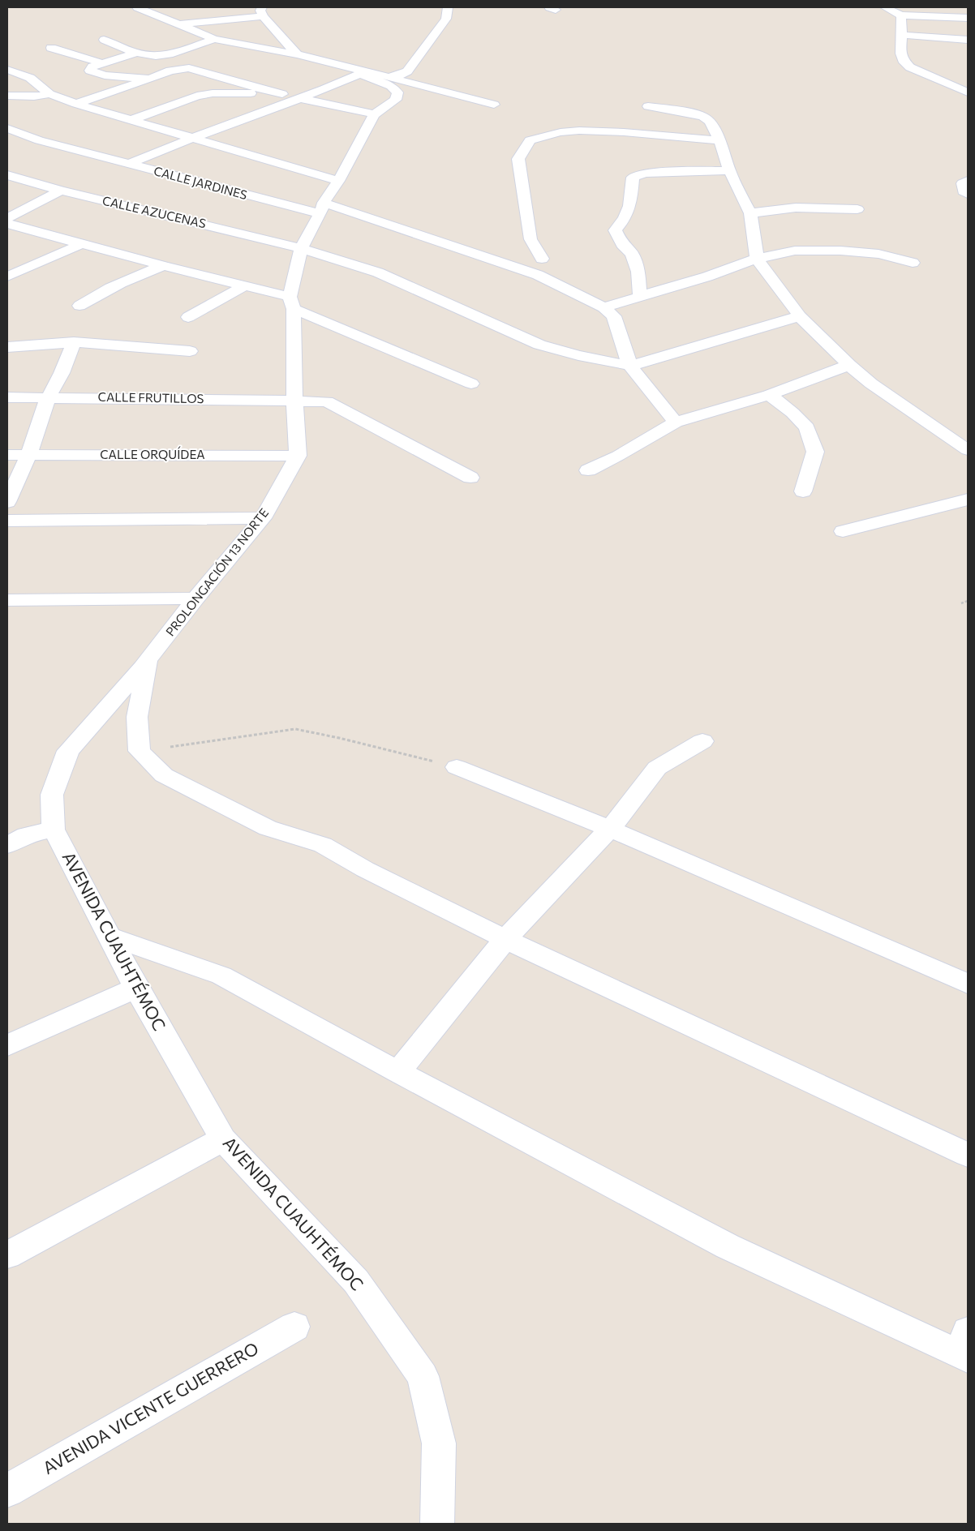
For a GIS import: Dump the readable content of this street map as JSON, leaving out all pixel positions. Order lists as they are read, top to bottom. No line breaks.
{"streets":{"street":["CALLE JARDINES","CALLE AZUCENAS","CALLE FRUTILLOS","CALLE ORQUÍDEA","PROLONGACIÓN 13 NORTE","AVENIDA CUAUHTÉMOC","AVENIDA VICENTE GUERRERO"]},"crossings":[["CALLE ORQUÍDEA","PROLONGACIÓN 13 NORTE"],["PROLONGACIÓN 13 NORTE","AVENIDA CUAUHTÉMOC"]]}
